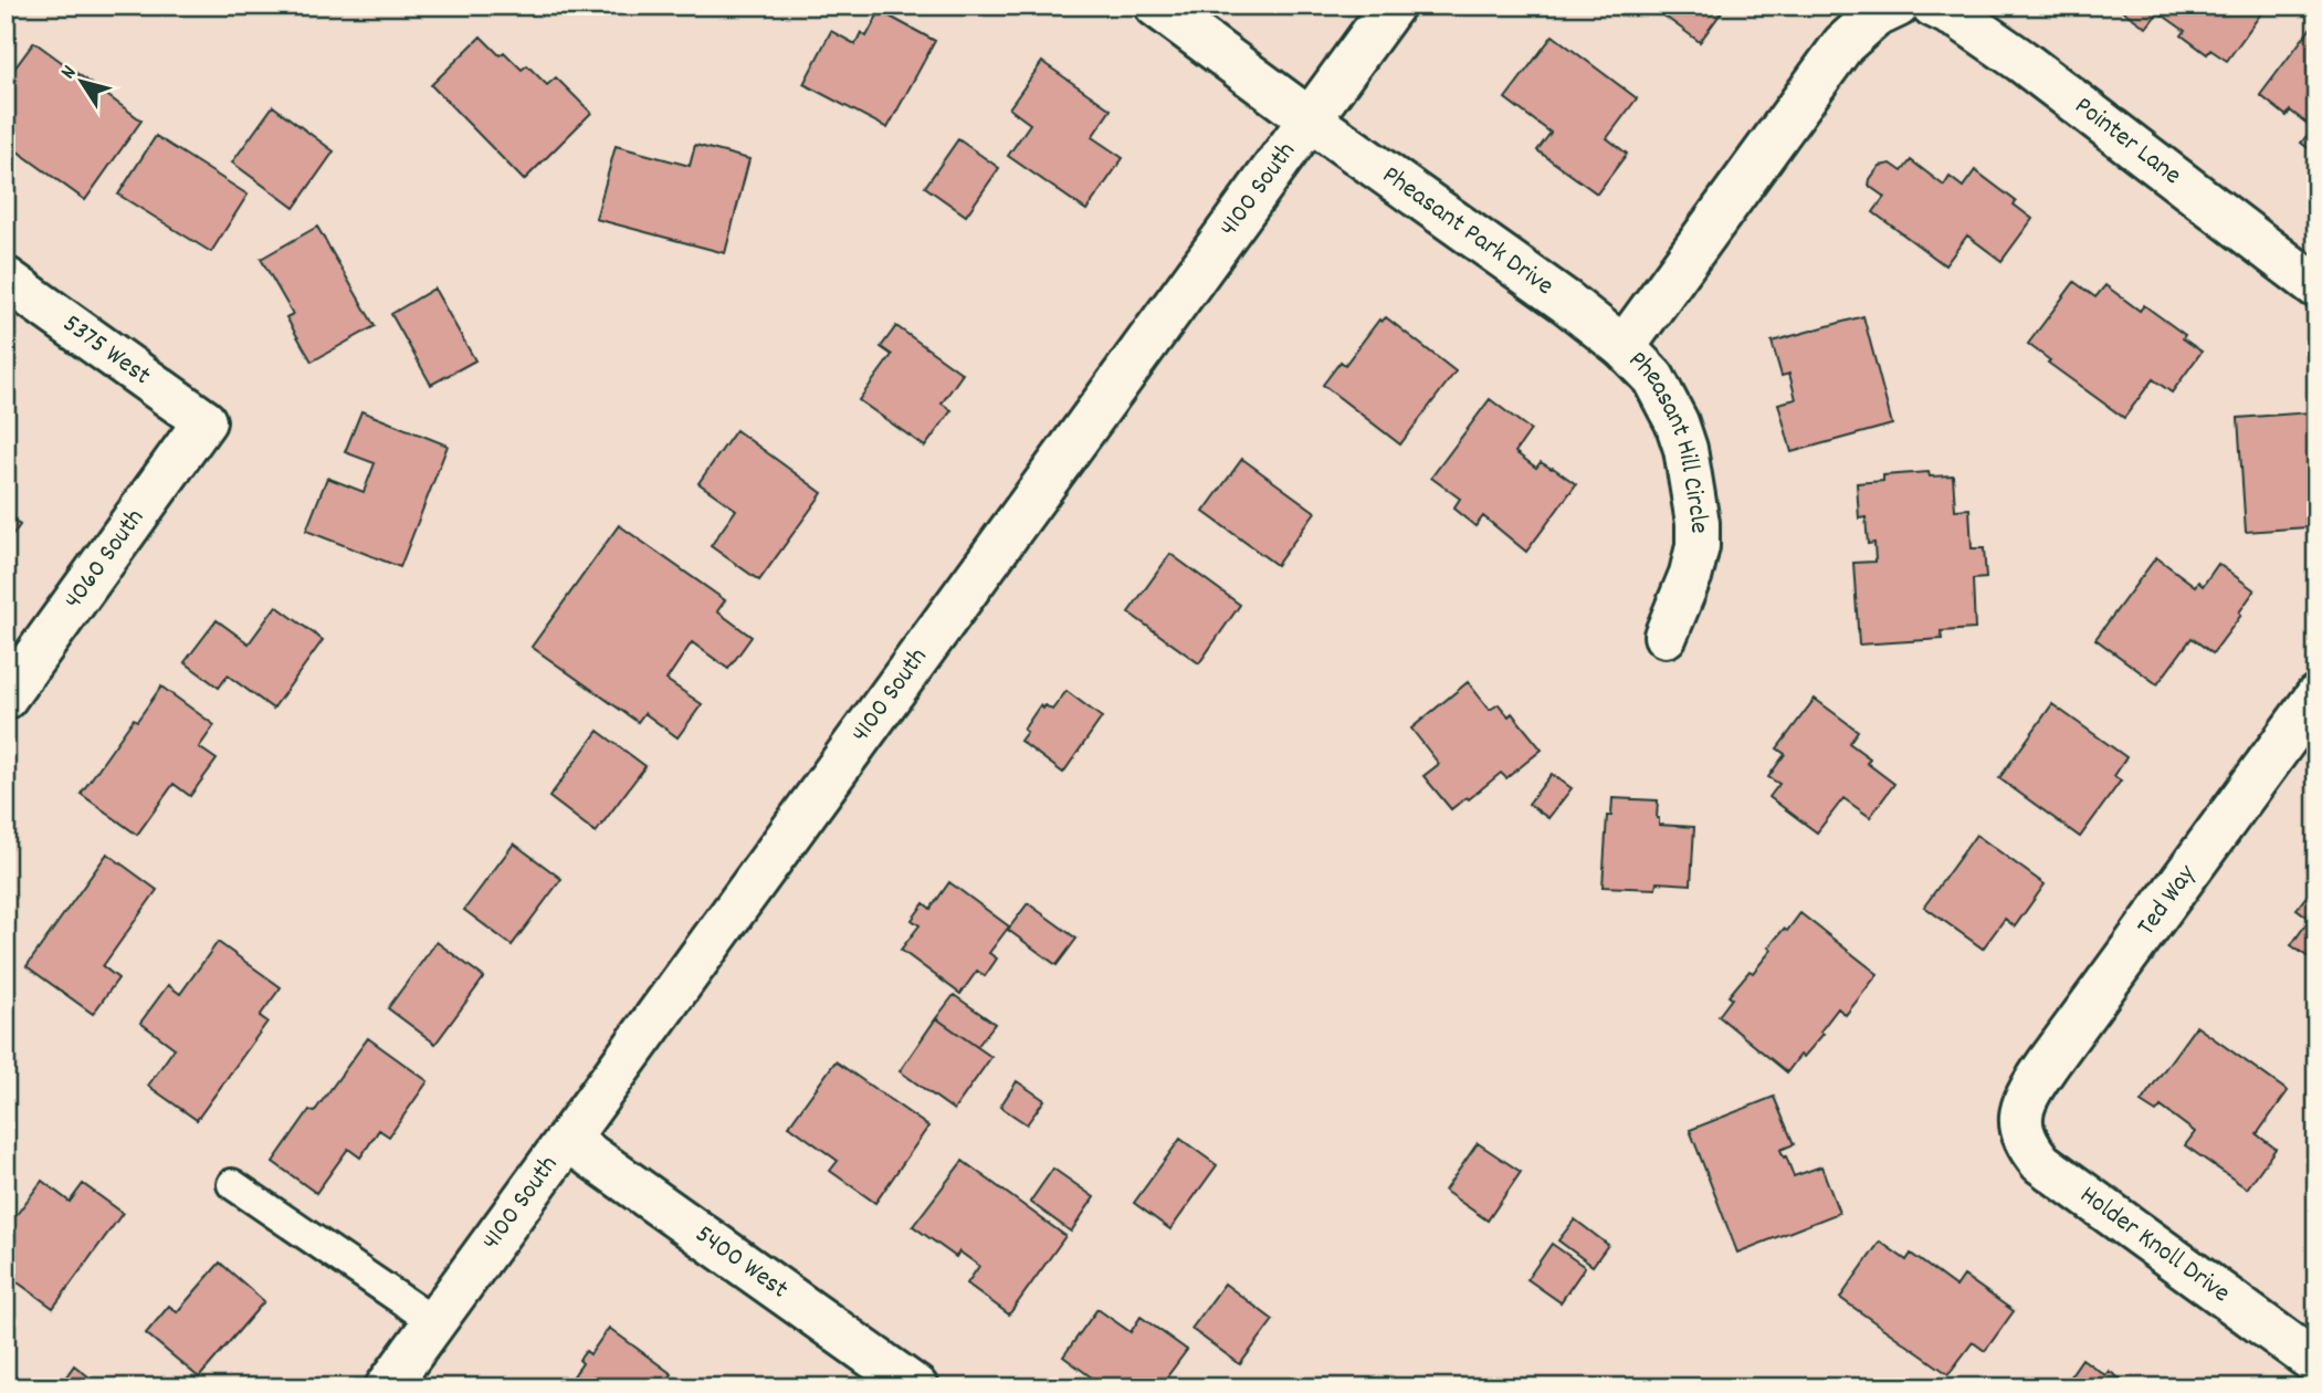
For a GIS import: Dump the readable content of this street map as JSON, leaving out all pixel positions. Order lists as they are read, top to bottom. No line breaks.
{"streets":{"street":["Pointer Lane","4100 South","Pheasant Park Drive","5375 West","Pheasant Hill Circle","4060 South","Ted Way","Holder Knoll Drive","5400 West"]},"crossings":[["4100 South","Pheasant Park Drive"],["4100 South","5400 West"],["Pheasant Park Drive","Pheasant Hill Circle"],["5375 West","4060 South"],["Ted Way","Holder Knoll Drive"]],"north":"top left"}
